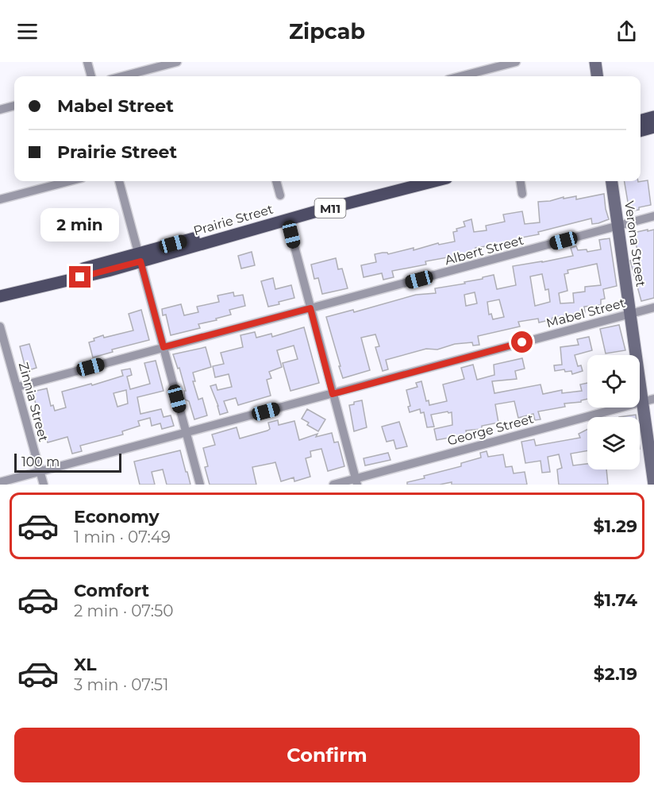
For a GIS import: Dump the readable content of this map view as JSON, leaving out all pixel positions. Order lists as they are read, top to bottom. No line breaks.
{"streets":{"main road":["M11","Prairie Street","Verona Street"],"street":["Albert Street","Mabel Street","Zinnia Street","George Street"]},"crossings":[["Verona Street","Albert Street"],["Verona Street","Mabel Street"],["Verona Street","George Street"],["Albert Street","Zinnia Street"],["Mabel Street","Zinnia Street"]],"scale_bar":"100 m","page":{"header":"Zipcab","banner":["Mabel Street","Prairie Street"],"bubble":"2 min","scale":"100 m","list":[{"name":"Economy","note":"1 min · 07:49","value":"$1.29"},{"name":"Comfort","note":"2 min · 07:50","value":"$1.74"},{"name":"XL","note":"3 min · 07:51","value":"$2.19"}],"buttons":"Confirm"}}
